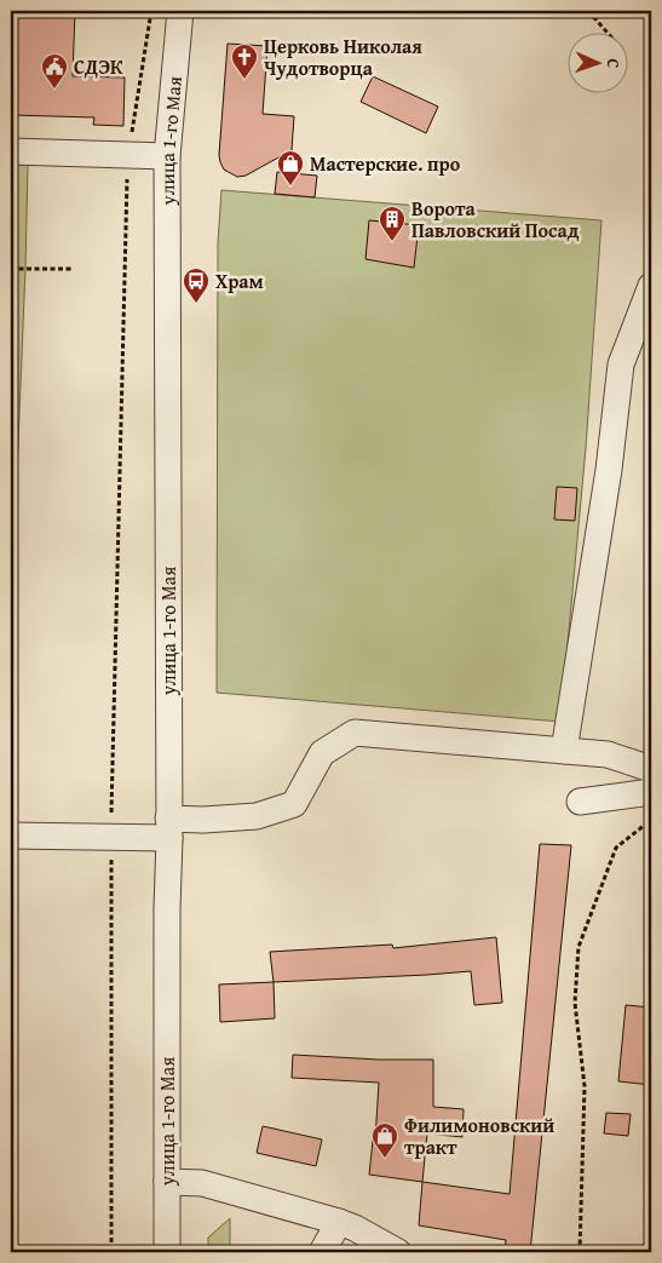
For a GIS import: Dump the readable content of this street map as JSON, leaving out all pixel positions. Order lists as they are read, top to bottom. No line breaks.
{"streets":{"street":["улица 1-го Мая"]},"places":{"church":["Церковь Николая Чудотворца"],"public building":["СДЭК"],"shop":["Мастерские. про","Филимоновский тракт"],"building":["Ворота Павловский Посад"],"bus stop":["Храм"]},"north":"right"}
